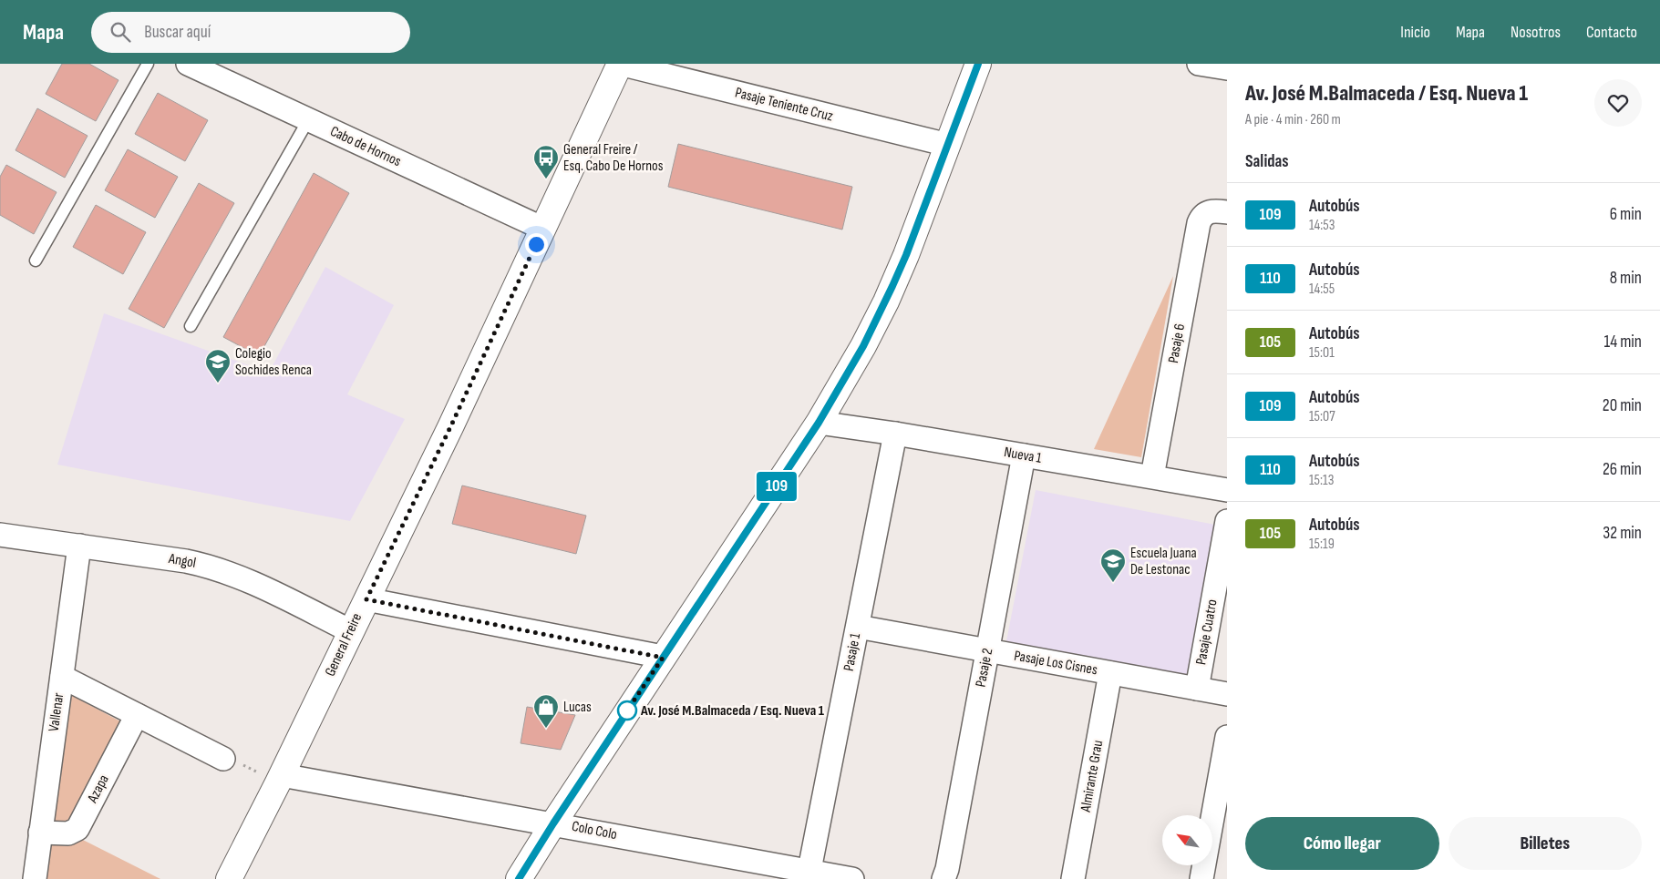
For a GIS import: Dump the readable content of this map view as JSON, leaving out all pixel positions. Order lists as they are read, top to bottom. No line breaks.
{"streets":{"main road":["General Freire"],"street":["Pasaje Teniente Cruz","Cabo de Hornos","Pasaje 6","Nueva 1","Angol","Pasaje Cuatro","Pasaje 1","Pasaje Los Cisnes","Pasaje 2","Vallenar","Almirante Grau","Azapa","Colo Colo"]},"crossings":[["Pasaje Teniente Cruz","General Freire"],["Cabo de Hornos","General Freire"],["Pasaje 6","Nueva 1"],["Nueva 1","Pasaje 1"],["Nueva 1","Pasaje 2"],["Angol","General Freire"],["Angol","Vallenar"],["Pasaje Cuatro","Pasaje Los Cisnes"],["General Freire","Colo Colo"],["Pasaje 1","Pasaje Los Cisnes"],["Pasaje 1","Colo Colo"],["Pasaje Los Cisnes","Pasaje 2"],["Pasaje Los Cisnes","Almirante Grau"],["Vallenar","Azapa"]],"places":{"bus stop":["General Freire / Esq. Cabo De Hornos"],"school or university":["Colegio Sochides Renca","Escuela Juana De Lestonac"],"other":["Av. José M.Balmaceda / Esq. Nueva 1"],"shop":["Lucas"]},"lines":["bus line 109"],"north":"top left","page":{"header":"Mapa","search":"Buscar aquí","nav":["Inicio","Mapa","Nosotros","Contacto"],"on_map":"109","heading":[["Av. José M.Balmaceda / Esq. Nueva 1","A pie · 4 min · 260 m"],"Salidas"],"list":[{"mark":"109","name":"Autobús","note":"14:53","value":"6 min"},{"mark":"110","name":"Autobús","note":"14:55","value":"8 min"},{"mark":"105","name":"Autobús","note":"15:01","value":"14 min"},{"mark":"109","name":"Autobús","note":"15:07","value":"20 min"},{"mark":"110","name":"Autobús","note":"15:13","value":"26 min"},{"mark":"105","name":"Autobús","note":"15:19","value":"32 min"}],"buttons":["Cómo llegar","Billetes"]}}
